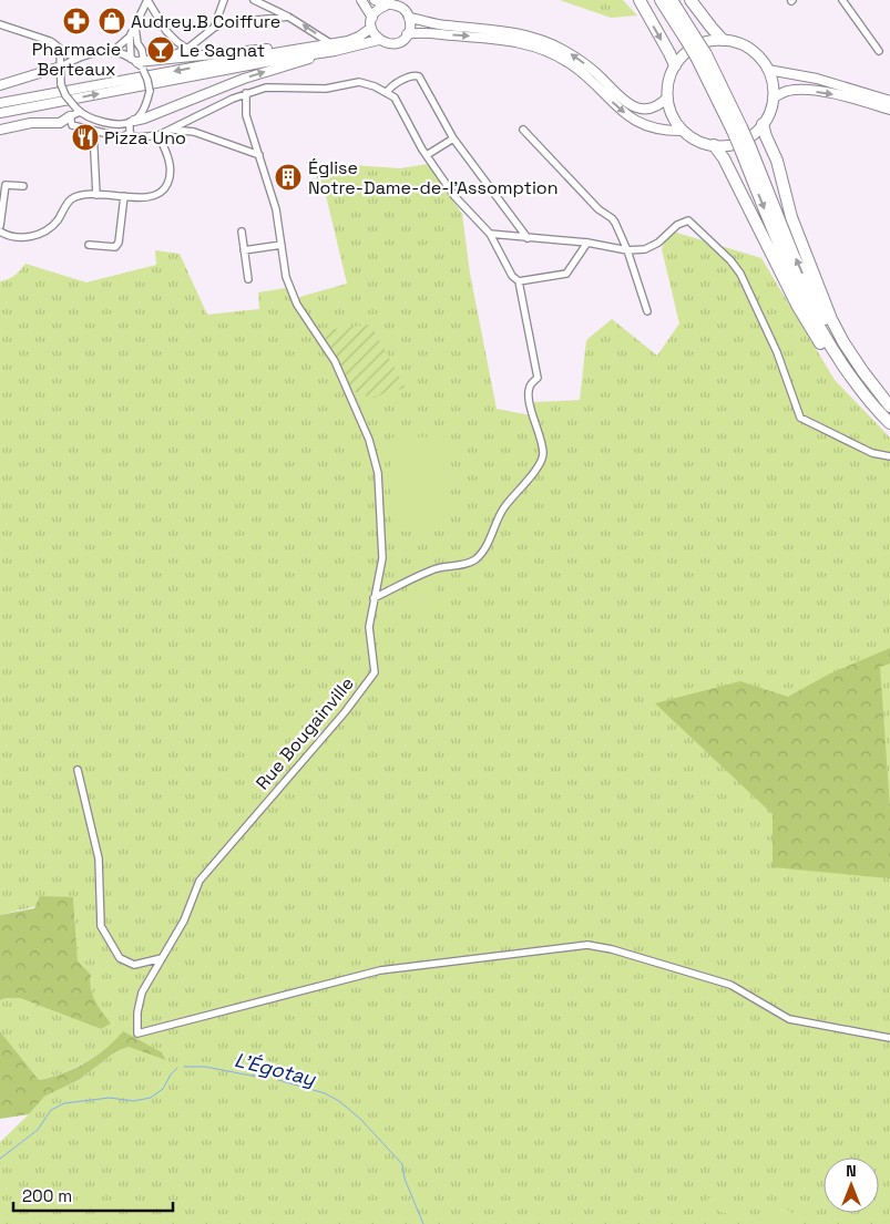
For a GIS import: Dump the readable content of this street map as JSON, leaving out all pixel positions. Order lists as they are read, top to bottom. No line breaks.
{"streets":{"street":["Rue Bougainville"]},"water":["L'Égotay"],"places":{"pharmacy":["Pharmacie Berteaux"],"shop":["Audrey.B Coiffure"],"bar":["Le Sagnat"],"restaurant":["Pizza Uno"],"building":["Église Notre-Dame-de-l'Assomption"]},"scale_bar":"200 m","north":"top"}
